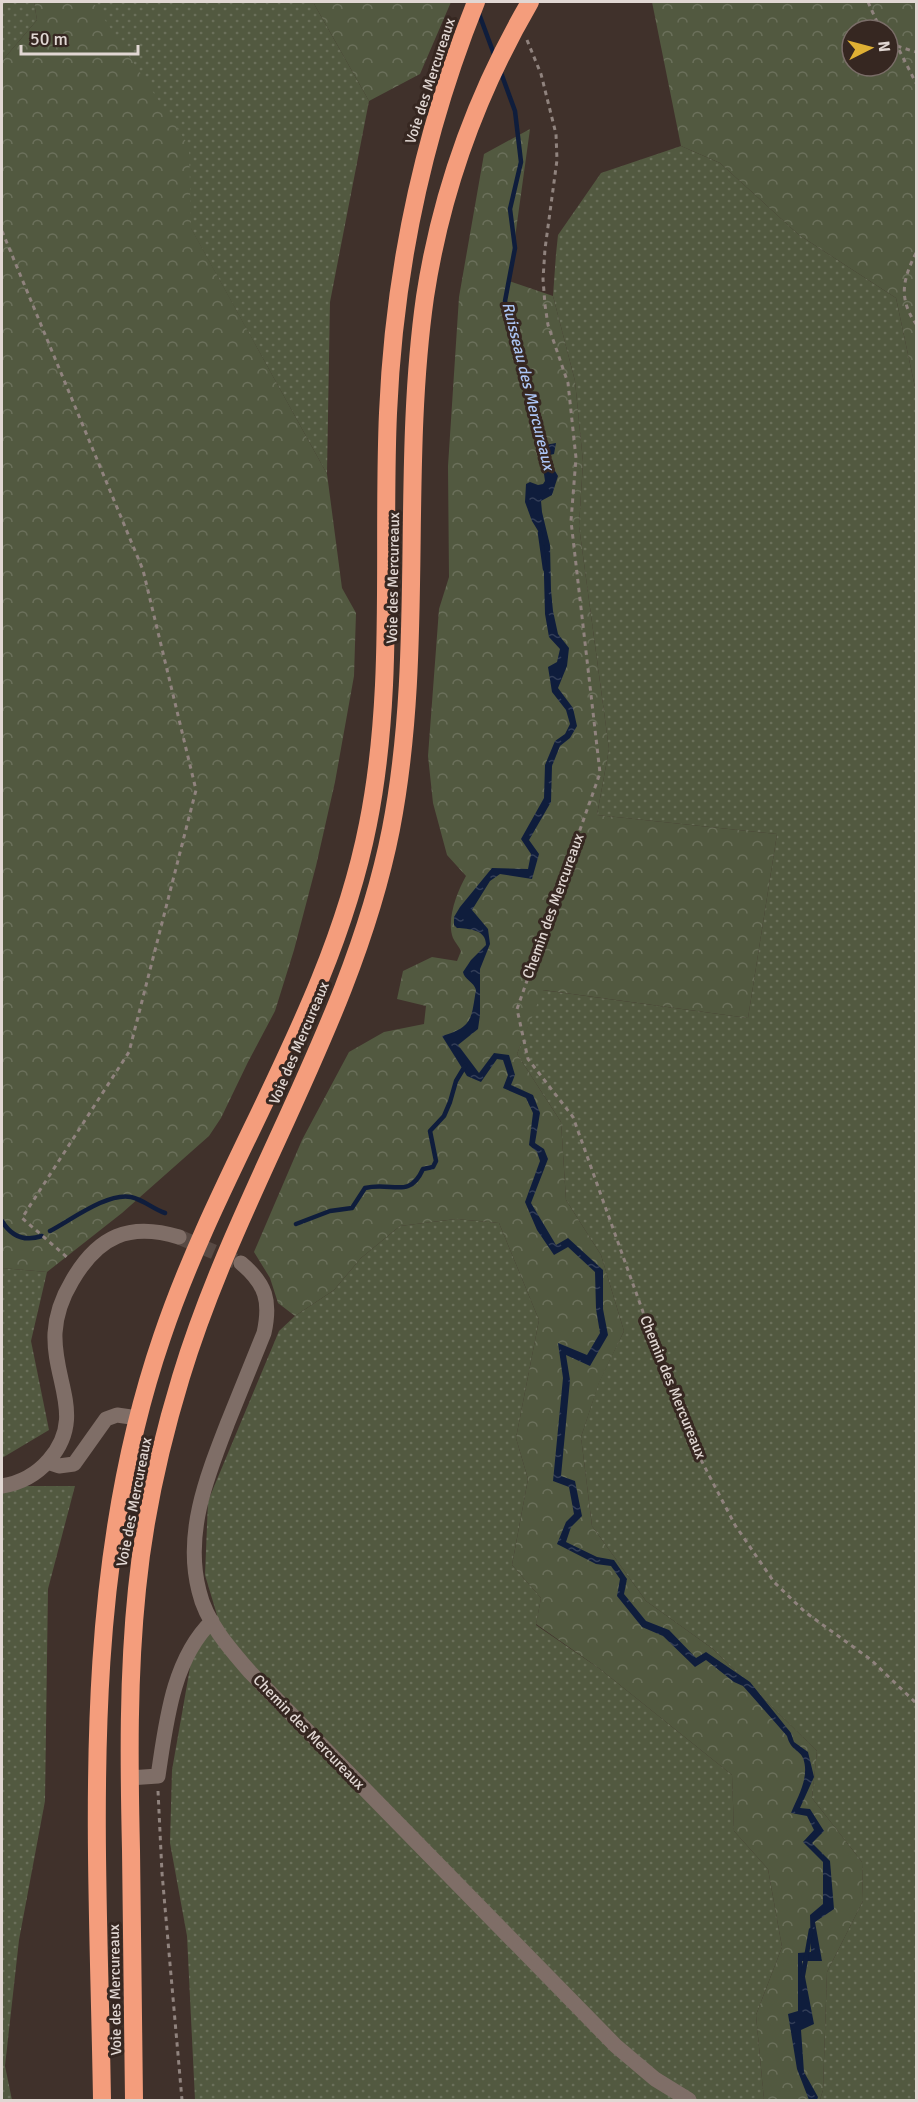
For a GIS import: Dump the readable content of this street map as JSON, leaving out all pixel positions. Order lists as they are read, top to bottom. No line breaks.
{"streets":{"highway":["Voie des Mercureaux"],"street":["Chemin des Mercureaux"]},"water":["Ruisseau des Mercureaux"],"scale_bar":"50 m","north":"right"}
